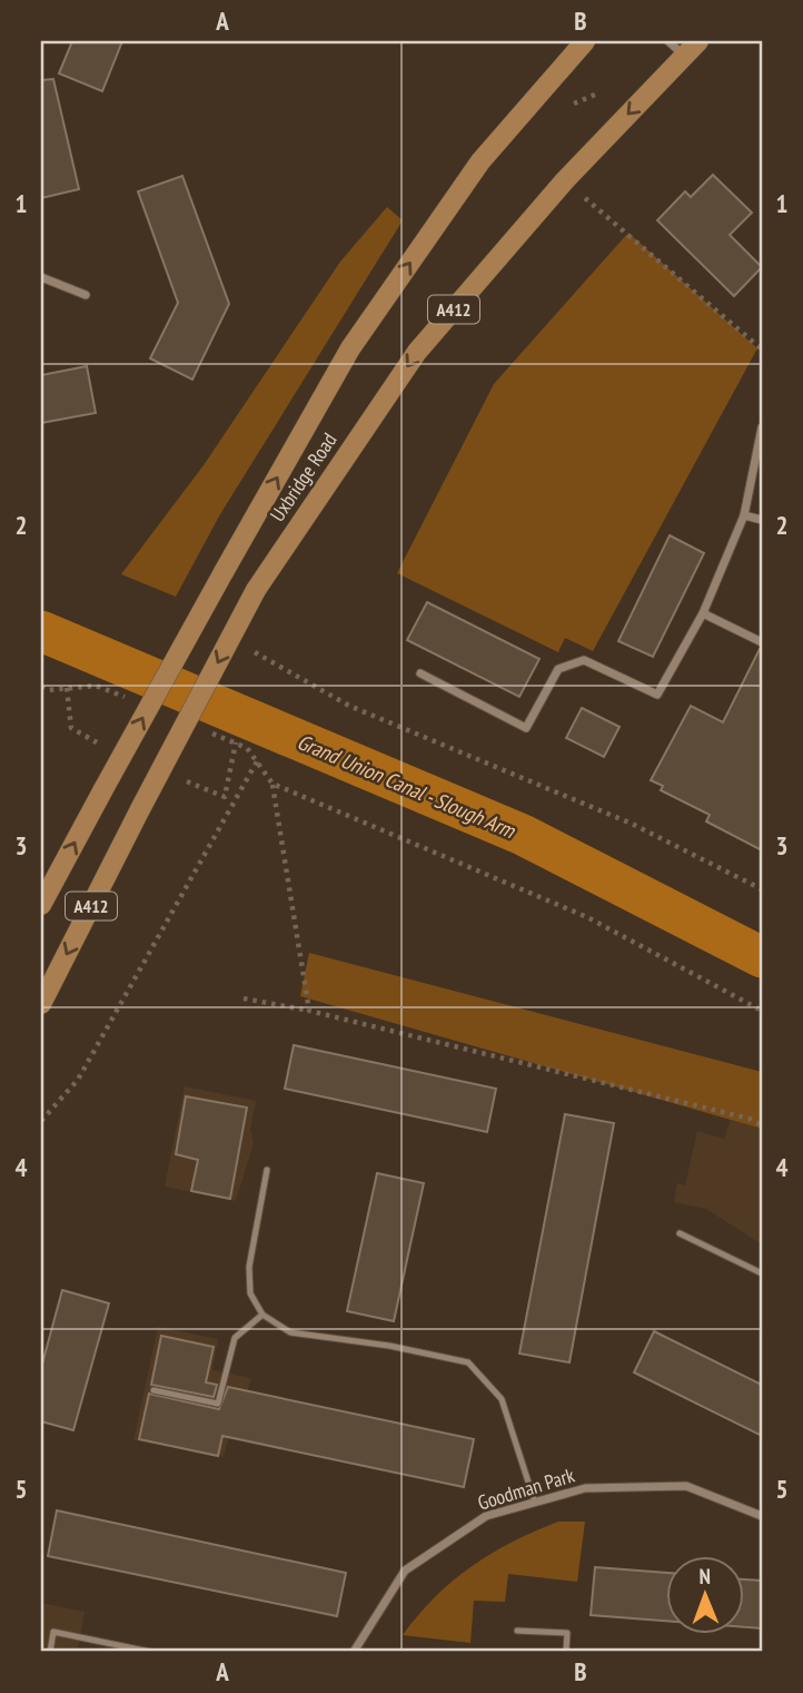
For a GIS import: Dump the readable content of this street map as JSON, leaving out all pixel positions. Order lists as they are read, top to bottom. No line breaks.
{"streets":{"main road":["A412","Uxbridge Road"],"street":["Goodman Park"]},"water":["Grand Union Canal - Slough Arm"],"north":"top","grid":{"columns":["A","B"],"rows":["1","2","3","4","5"]}}
